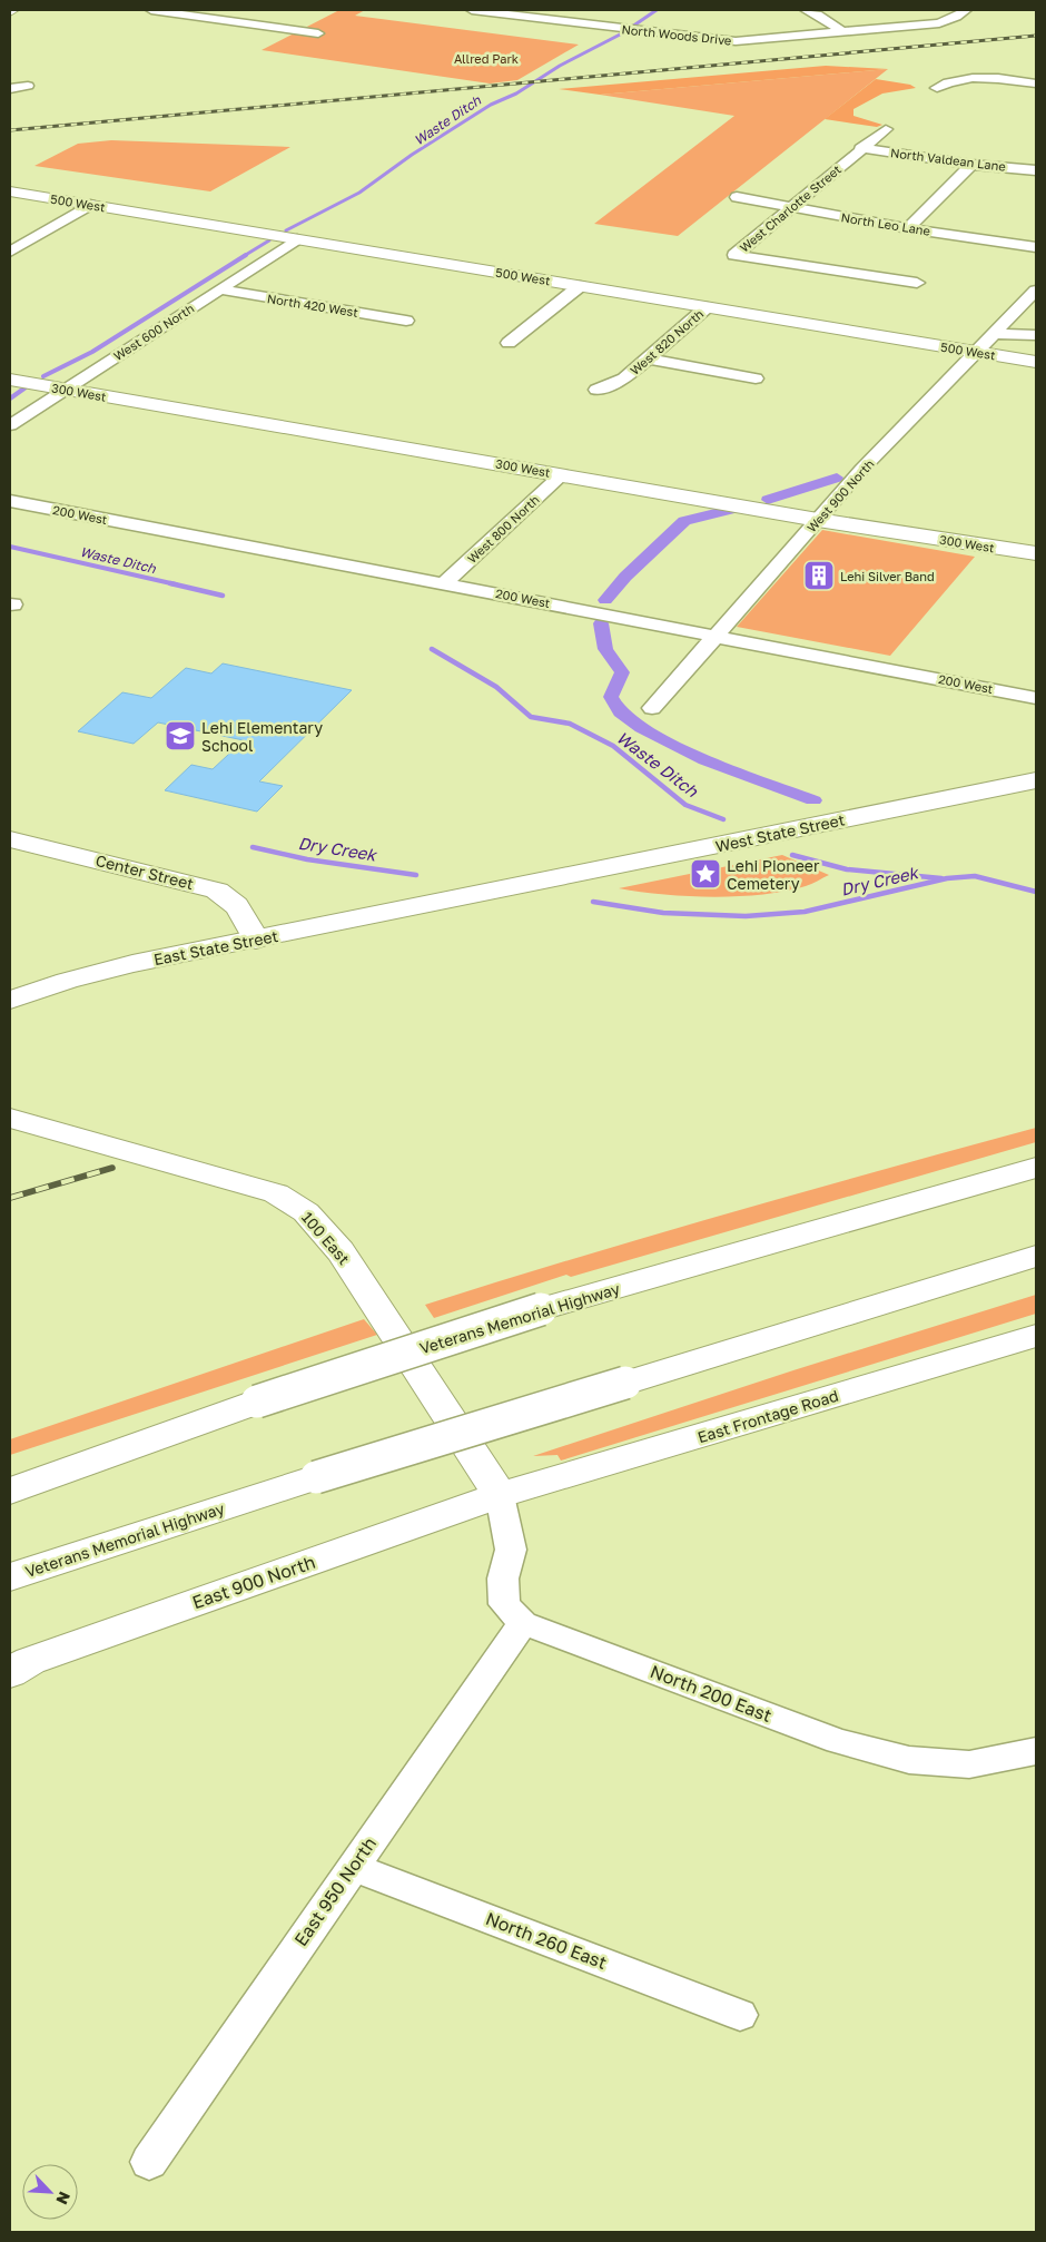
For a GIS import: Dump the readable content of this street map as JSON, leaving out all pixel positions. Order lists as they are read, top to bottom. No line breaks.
{"streets":{"main road":["500 West","300 West","West State Street","Center Street","East State Street","100 East","Veterans Memorial Highway","East Frontage Road","East 900 North"],"street":["North Woods Drive","North Valdean Lane","West Charlotte Street","North Leo Lane","North 420 West","West 600 North","West 820 North","West 900 North","200 West","West 800 North","North 200 East","East 950 North","North 260 East"]},"crossings":[["North Valdean Lane","West Charlotte Street"],["500 West","West 600 North"],["500 West","West 820 North"],["500 West","West 900 North"],["West Charlotte Street","North Leo Lane"],["North 420 West","West 600 North"],["West 600 North","300 West"],["300 West","West 900 North"],["300 West","West 800 North"],["West 900 North","200 West"],["200 West","West 800 North"],["West State Street","East State Street"],["Center Street","East State Street"],["100 East","East Frontage Road"],["100 East","East 900 North"],["100 East","North 200 East"],["East Frontage Road","East 900 North"],["East Frontage Road","North 200 East"],["East 900 North","North 200 East"],["North 200 East","East 950 North"],["East 950 North","North 260 East"]],"water":["Waste Ditch","Dry Creek"],"parks":["Allred Park"],"places":{"building":["Lehi Silver Band"],"school or university":["Lehi Elementary School"],"place":["Lehi Pioneer Cemetery"]},"north":"bottom right"}
